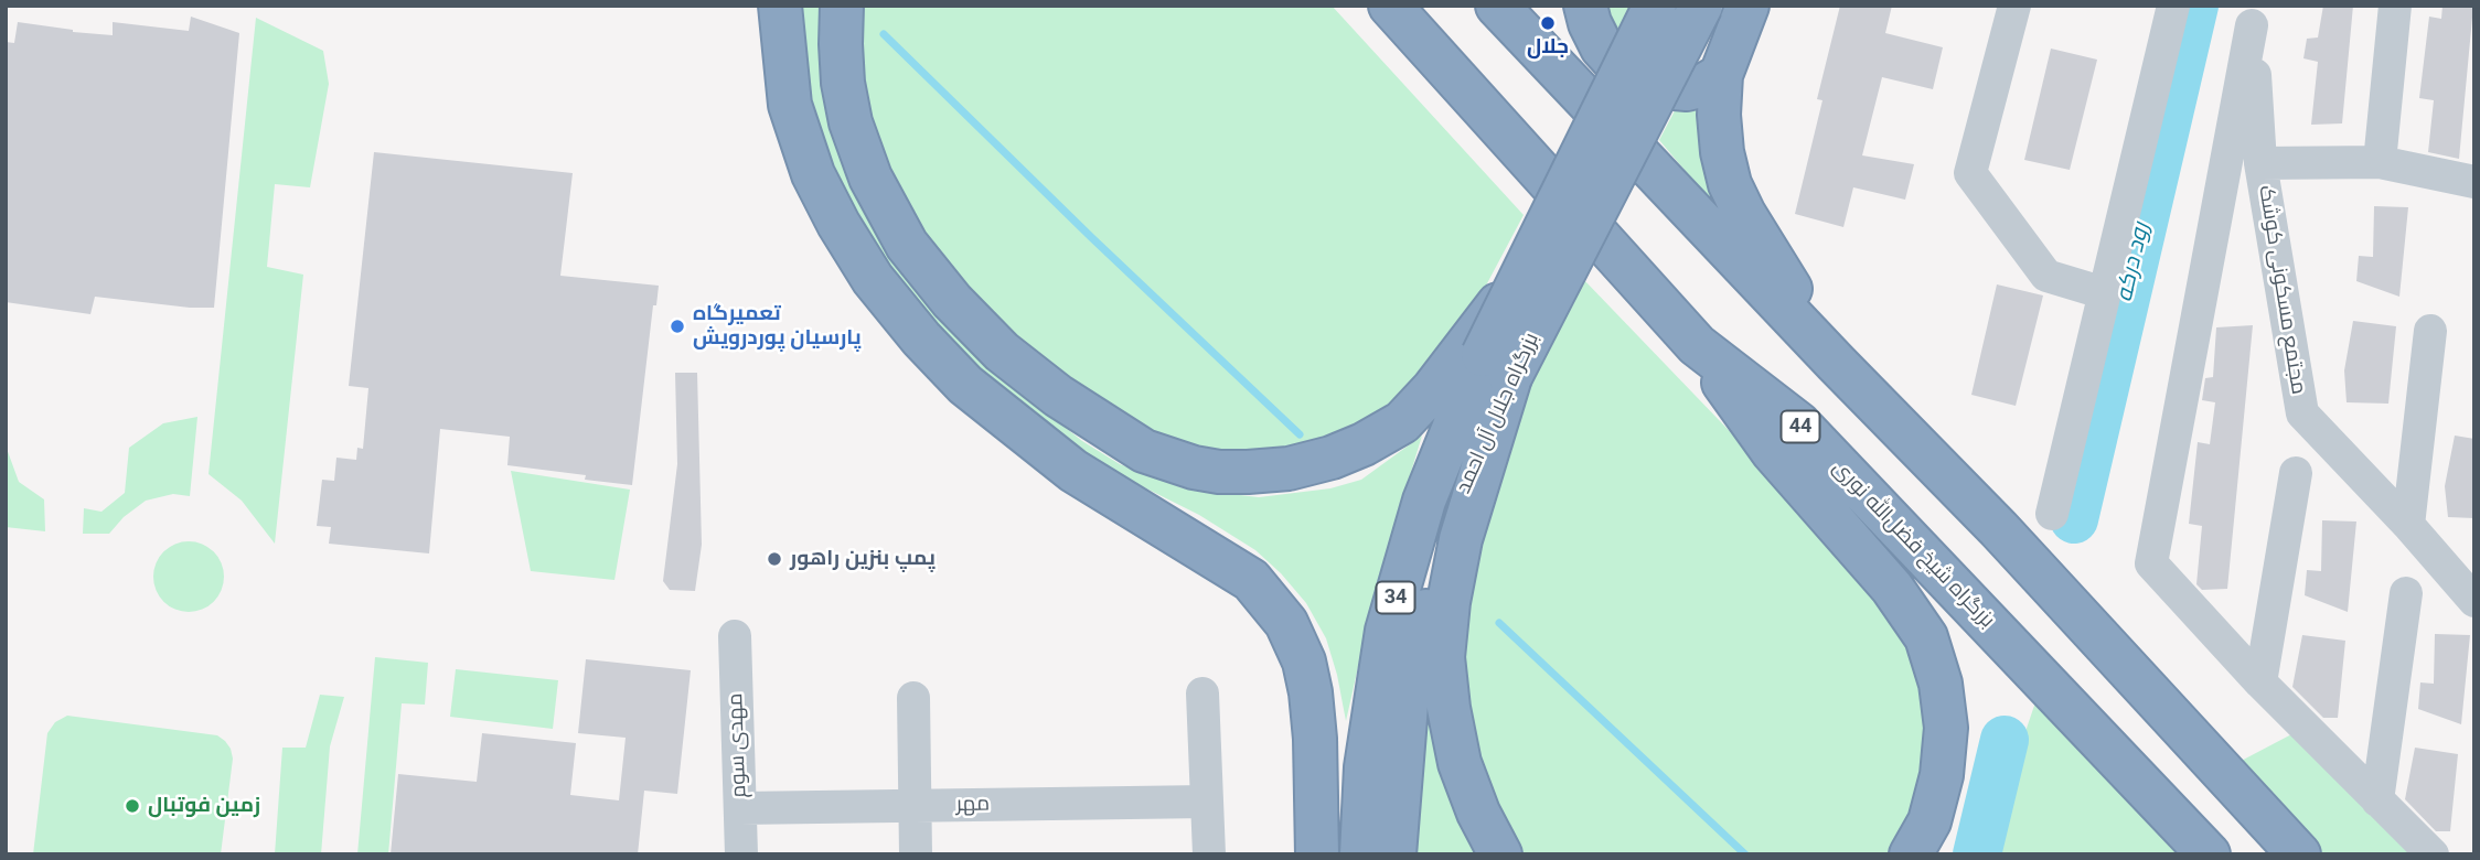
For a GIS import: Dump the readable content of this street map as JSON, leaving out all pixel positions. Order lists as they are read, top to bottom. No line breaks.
{"streets":{"highway":["بزرگراه جلال آل احمد","44","بزرگراه شیخ فضل‌الله نوری","34"],"street":["مجتمع مسکونی کوشک","مهدی سوم","مهر"]},"crossings":[["مهدی سوم","مهر"]],"water":["رود درکه"],"places":["جلال","تعمیرگاه پارسیان پوردرویش","پمپ بنزین راهور","زمین فوتبال"]}
